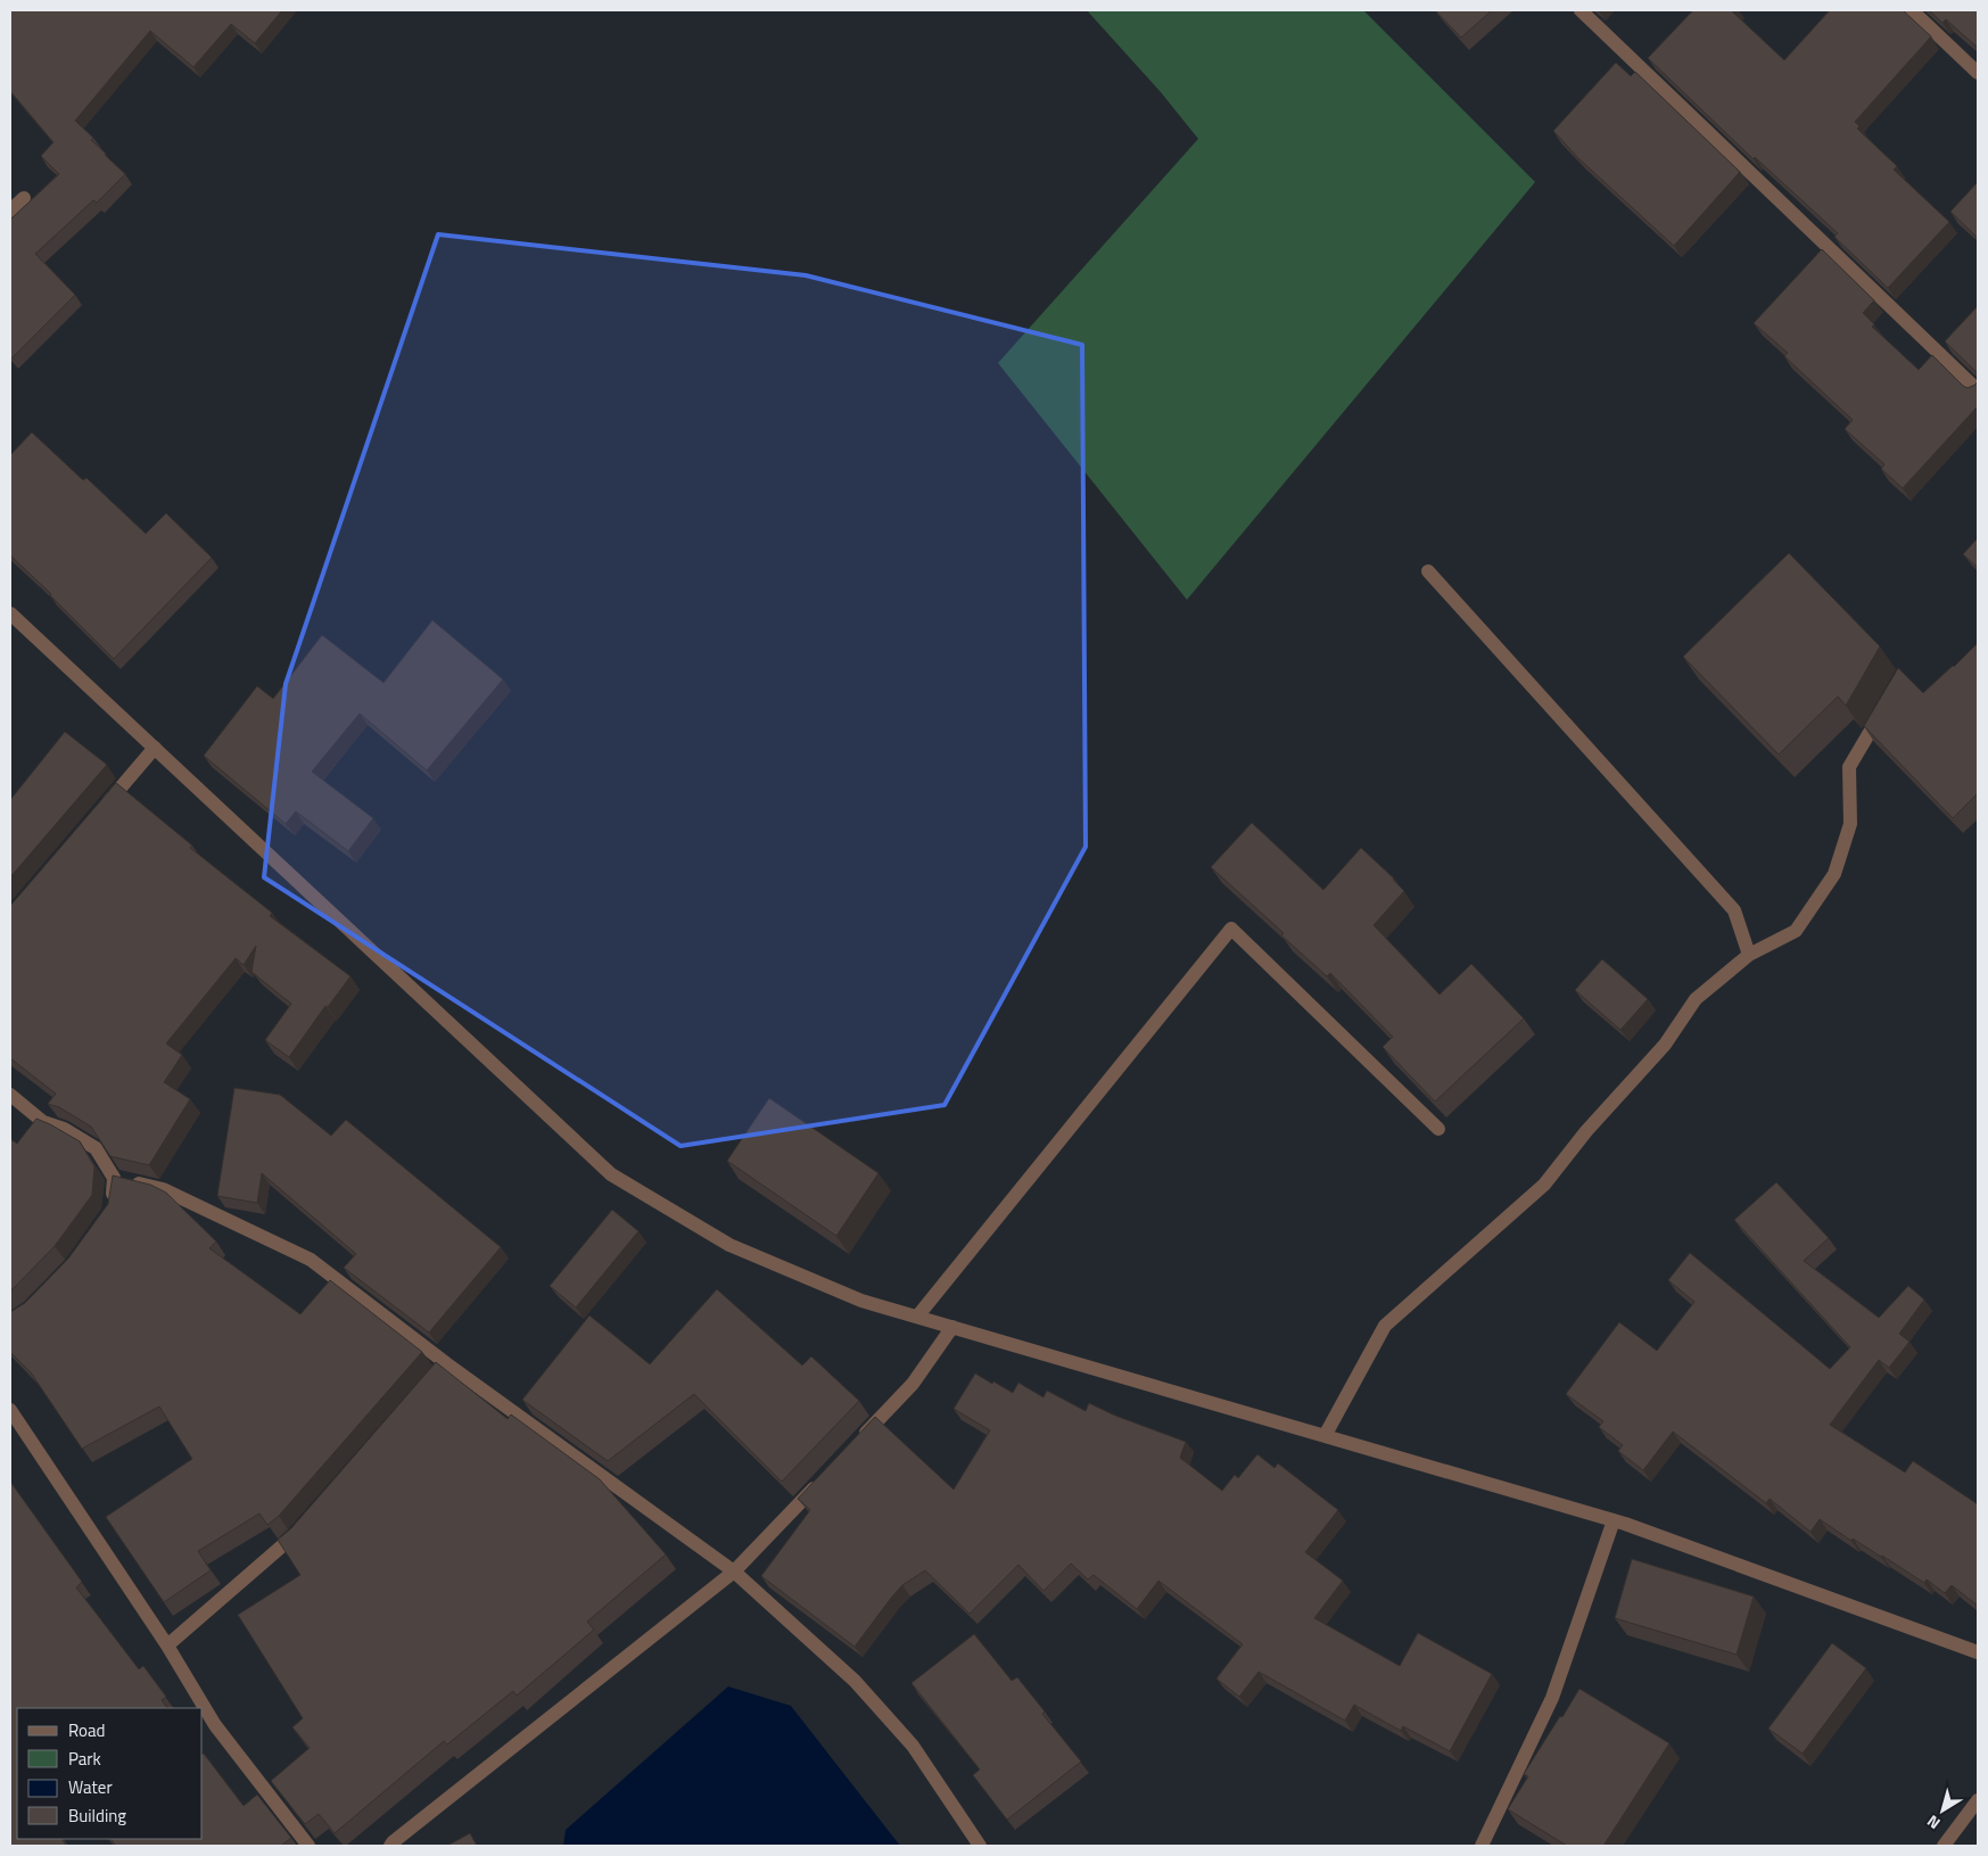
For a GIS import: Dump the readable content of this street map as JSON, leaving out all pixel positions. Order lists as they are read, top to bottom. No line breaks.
{"legend":["Road","Park","Water","Building"],"north":"bottom left"}
